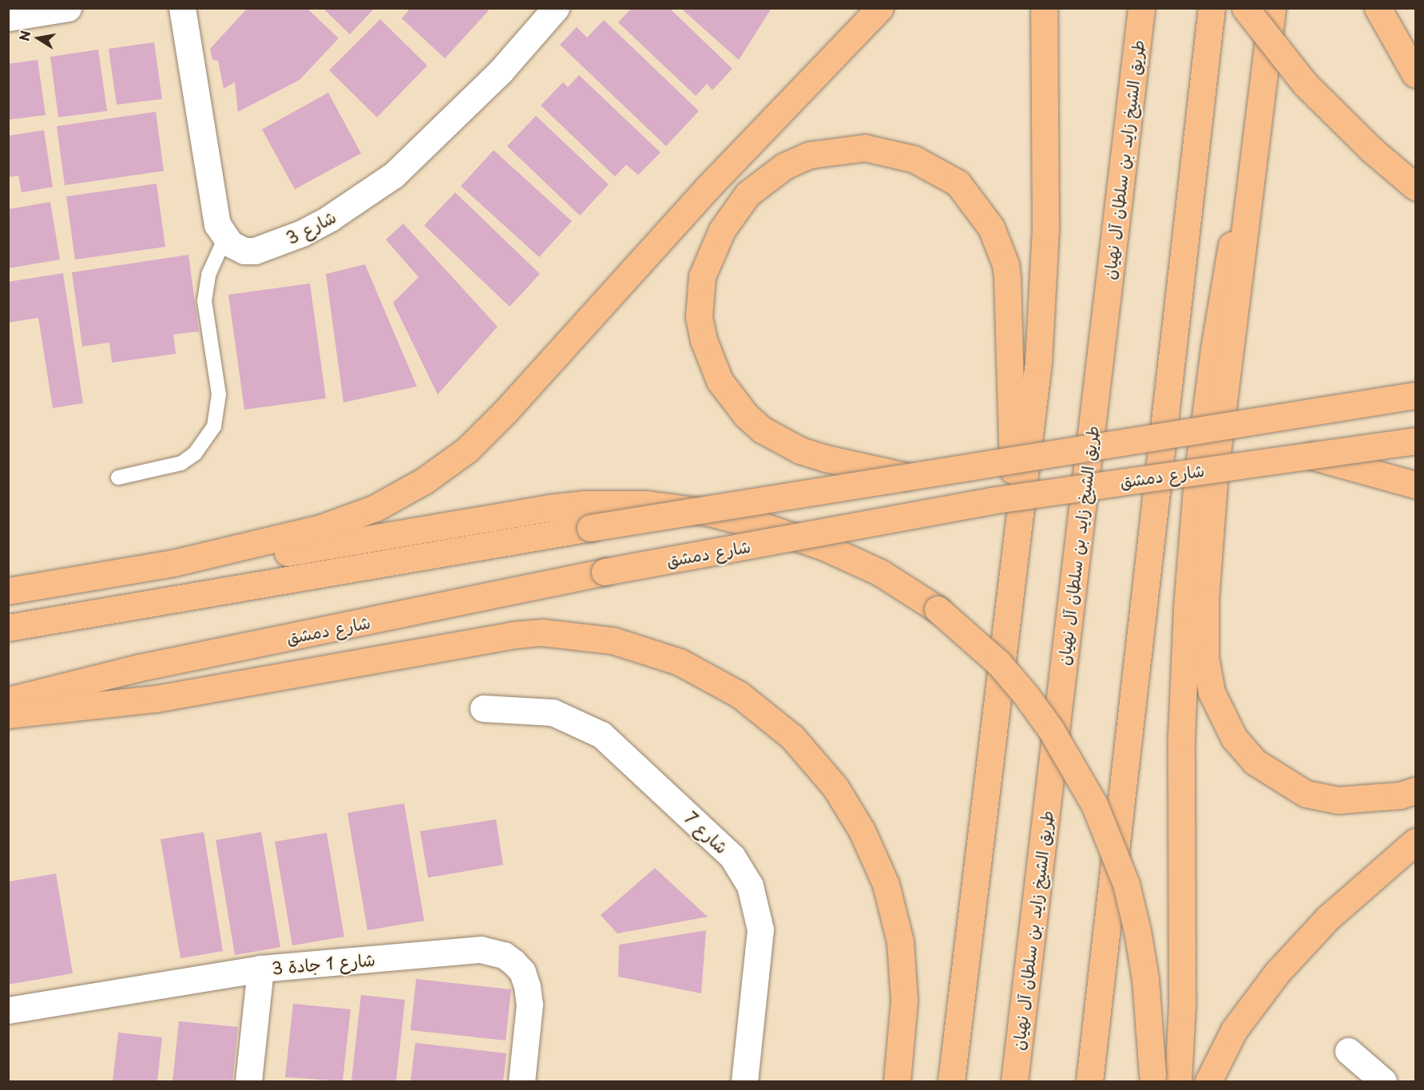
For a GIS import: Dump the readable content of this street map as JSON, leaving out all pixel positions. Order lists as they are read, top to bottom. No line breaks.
{"streets":{"main road":["طريق الشيخ زايد بن سلطان آل نهيان","شارع دمشق"],"street":["شارع 3","شارع 7","شارع 1 جادة 3"]},"north":"left"}
